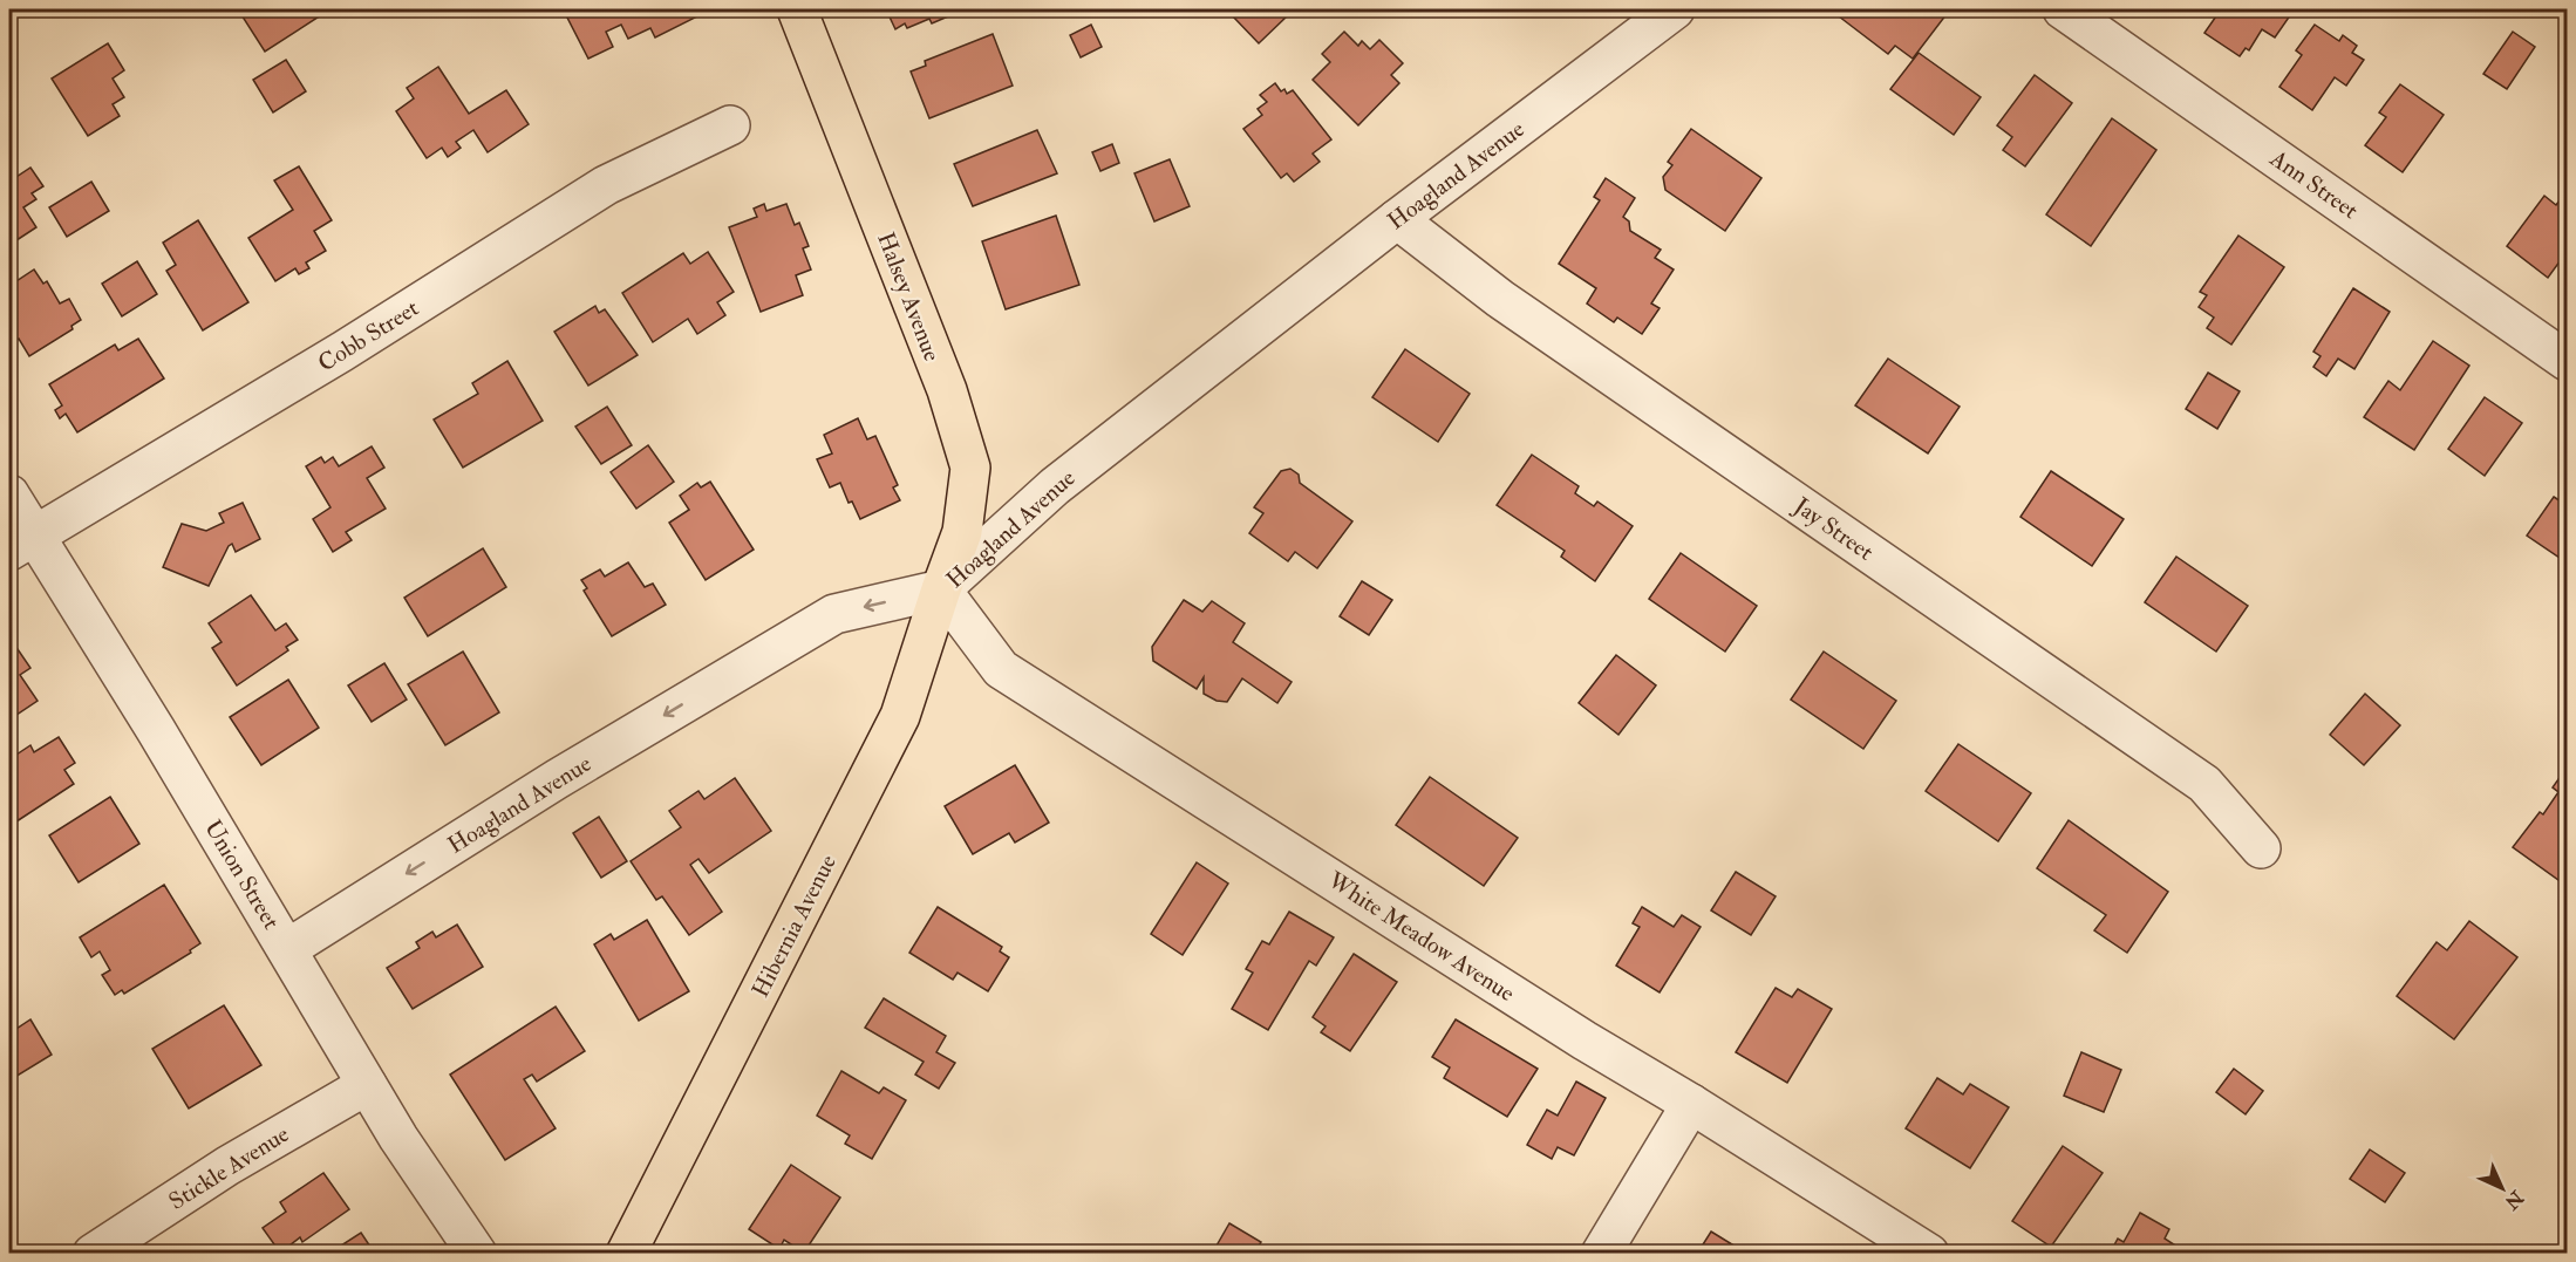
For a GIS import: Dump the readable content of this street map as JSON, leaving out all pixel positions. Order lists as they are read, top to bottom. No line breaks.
{"streets":{"main road":["Halsey Avenue","Hibernia Avenue"],"street":["Hoagland Avenue","Ann Street","Cobb Street","Jay Street","Union Street","White Meadow Avenue","Stickle Avenue"]},"crossings":[["Hoagland Avenue","Halsey Avenue"],["Hoagland Avenue","Jay Street"],["Hoagland Avenue","Union Street"],["Hoagland Avenue","Hibernia Avenue"],["Hoagland Avenue","White Meadow Avenue"],["Halsey Avenue","Hibernia Avenue"],["Halsey Avenue","White Meadow Avenue"],["Cobb Street","Union Street"],["Union Street","Stickle Avenue"],["Hibernia Avenue","White Meadow Avenue"]],"one_way":["Hoagland Avenue"],"north":"bottom right"}
